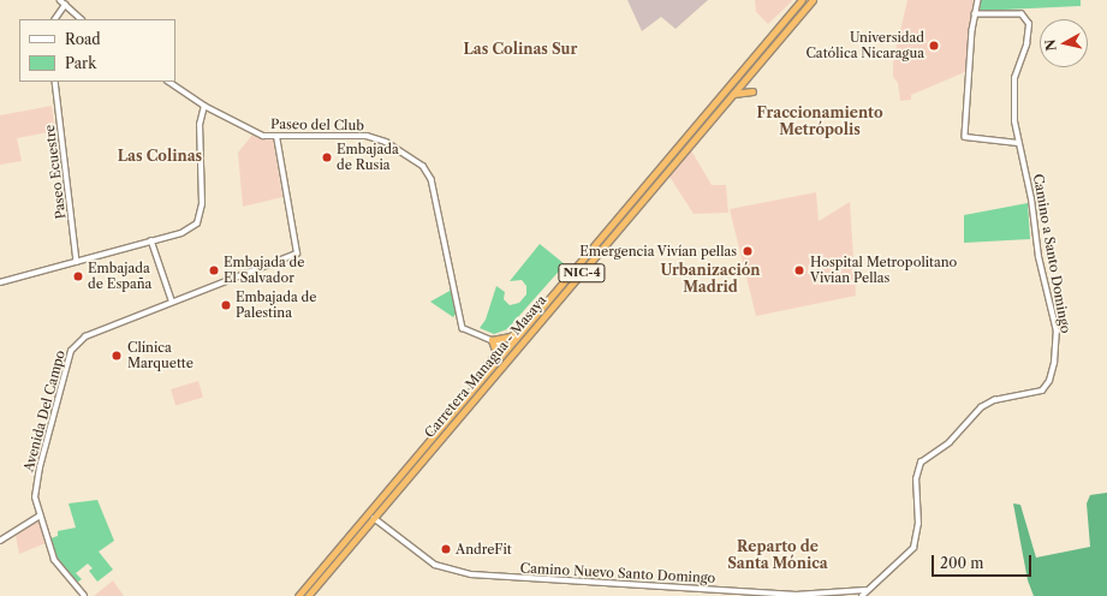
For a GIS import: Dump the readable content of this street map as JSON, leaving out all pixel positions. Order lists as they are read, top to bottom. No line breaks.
{"streets":{"highway":["NIC-4","Carretera Managua - Masaya"],"street":["Paseo del Club","Paseo Ecuestre","Camino a Santo Domingo","Avenida Del Campo","Camino Nuevo Santo Domingo"]},"crossings":[["Paseo del Club","Avenida Del Campo"],["Camino a Santo Domingo","Camino Nuevo Santo Domingo"],["Carretera Managua - Masaya","Camino Nuevo Santo Domingo"]],"districts":["Las Colinas Sur","Fraccionamiento Metrópolis","Las Colinas","Urbanización Madrid","Reparto de Santa Mónica"],"places":["Universidad Católica Nicaragua","Embajada de Rusia","Emergencia Vivían pellas","Embajada de El Salvador","Hospital Metropolitano Vivian Pellas","Embajada de España","Embajada de Palestina","Clínica Marquette","AndreFit"],"legend":["Road","Park"],"scale_bar":"200 m","north":"left"}
